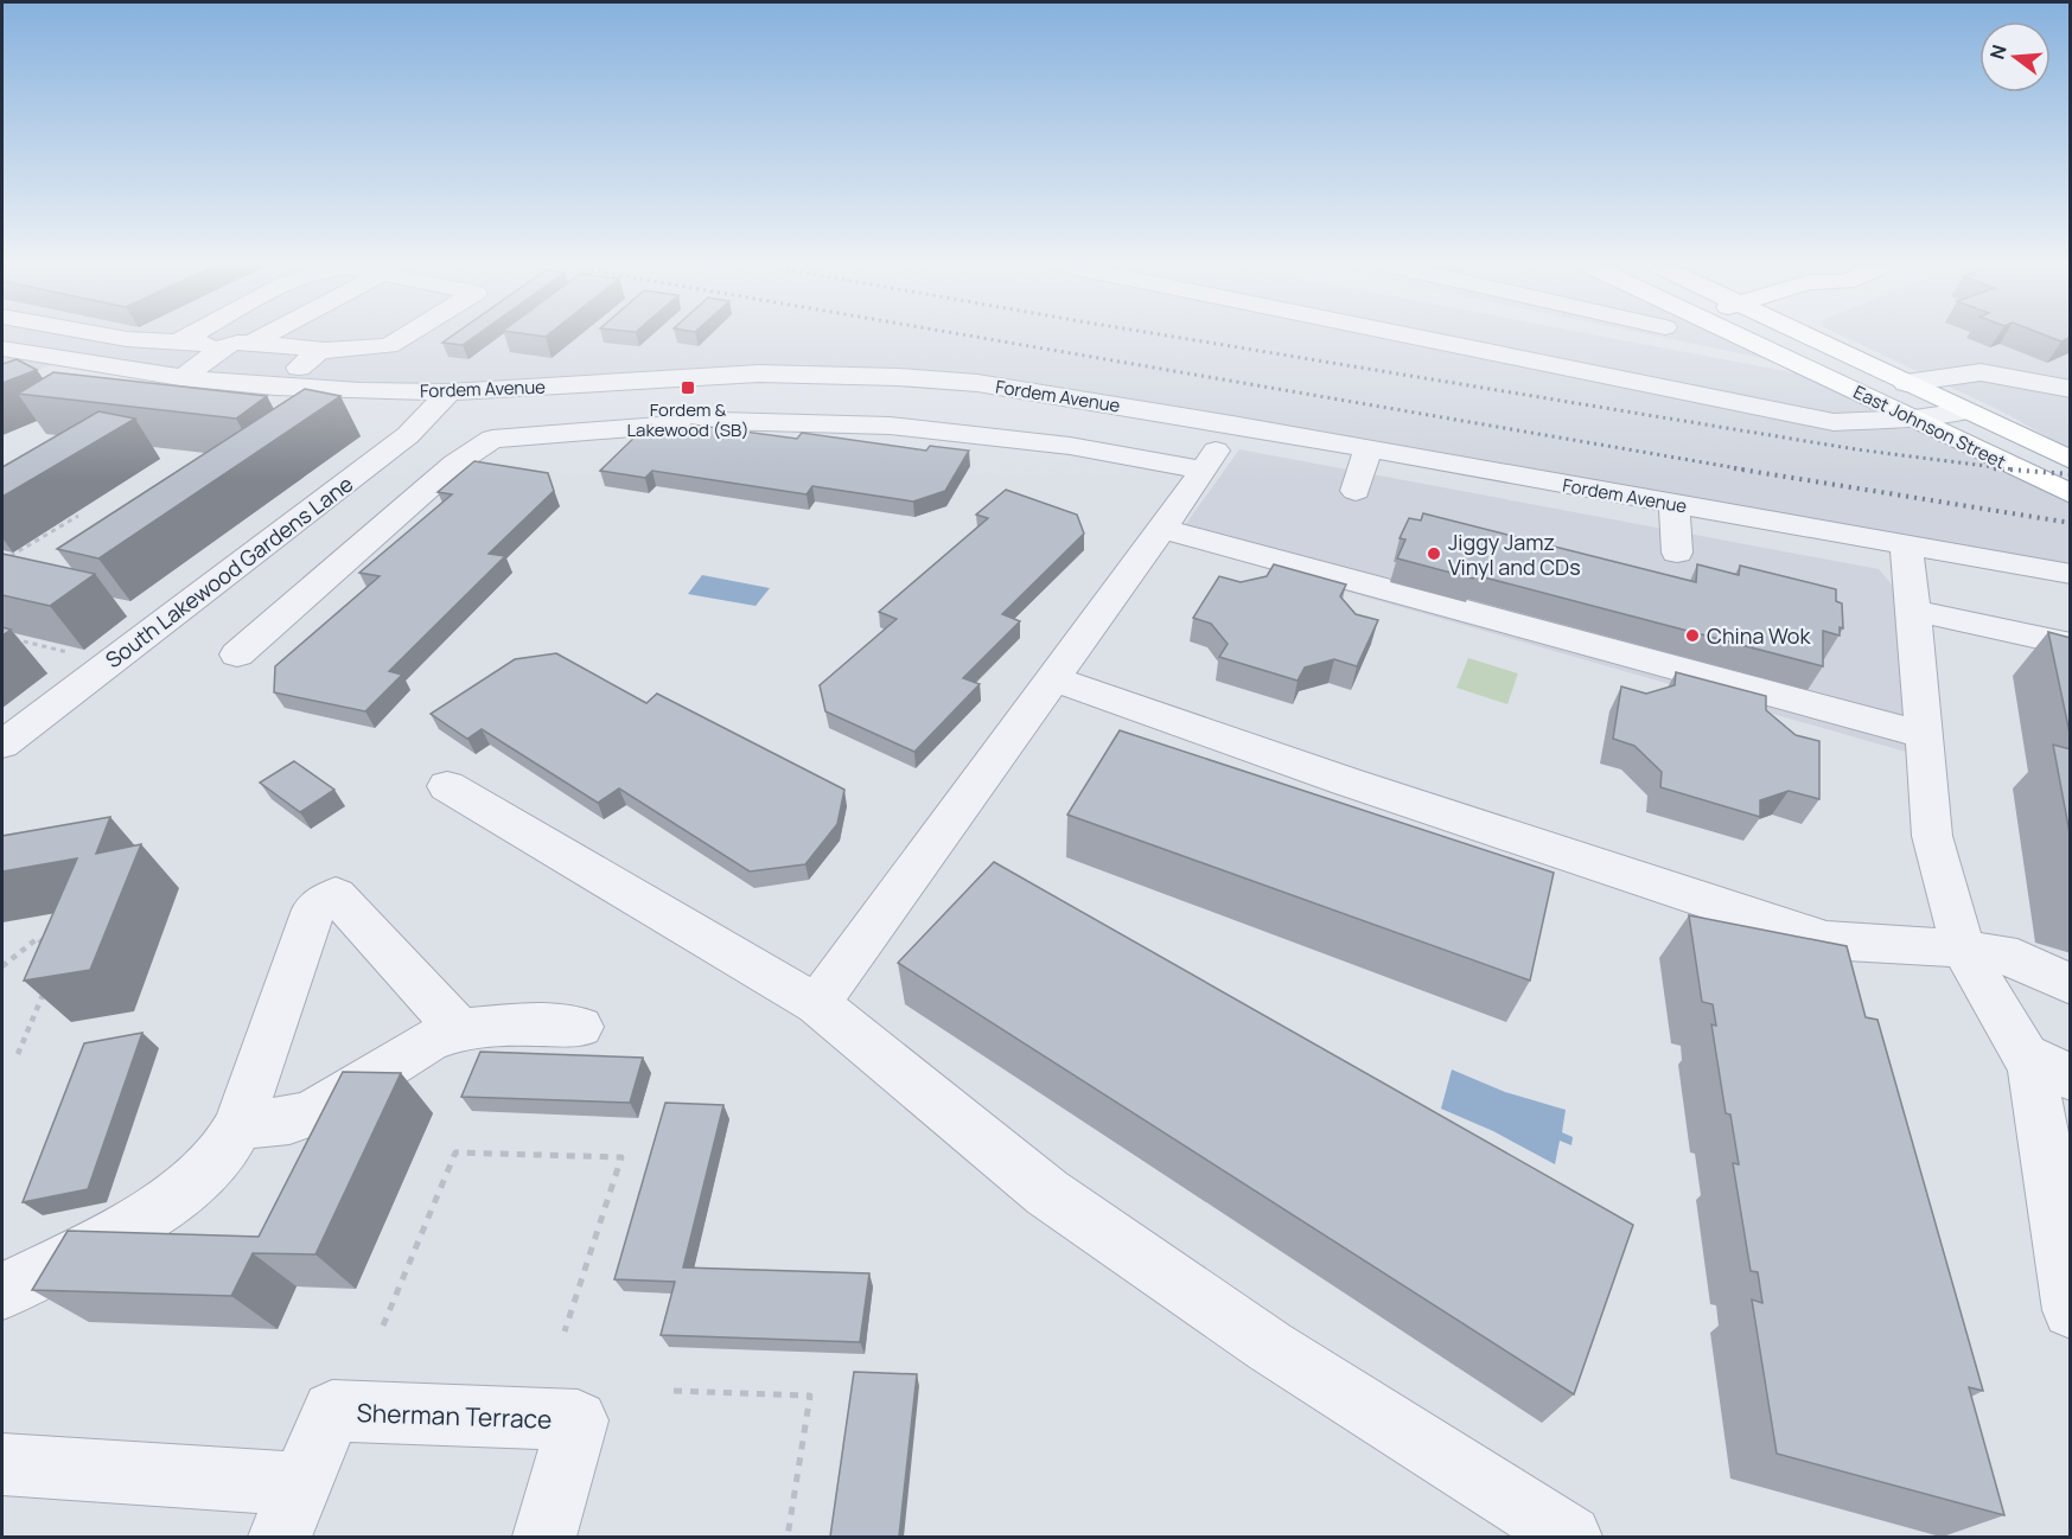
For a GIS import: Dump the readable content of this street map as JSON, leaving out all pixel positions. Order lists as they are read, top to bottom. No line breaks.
{"streets":{"main road":["East Johnson Street"],"street":["Fordem Avenue","South Lakewood Gardens Lane","Sherman Terrace"]},"crossings":[["Fordem Avenue","South Lakewood Gardens Lane"]],"places":{"transit":["Fordem & Lakewood (SB)"],"other":["Jiggy Jamz Vinyl and CDs","China Wok"]},"north":"left"}
